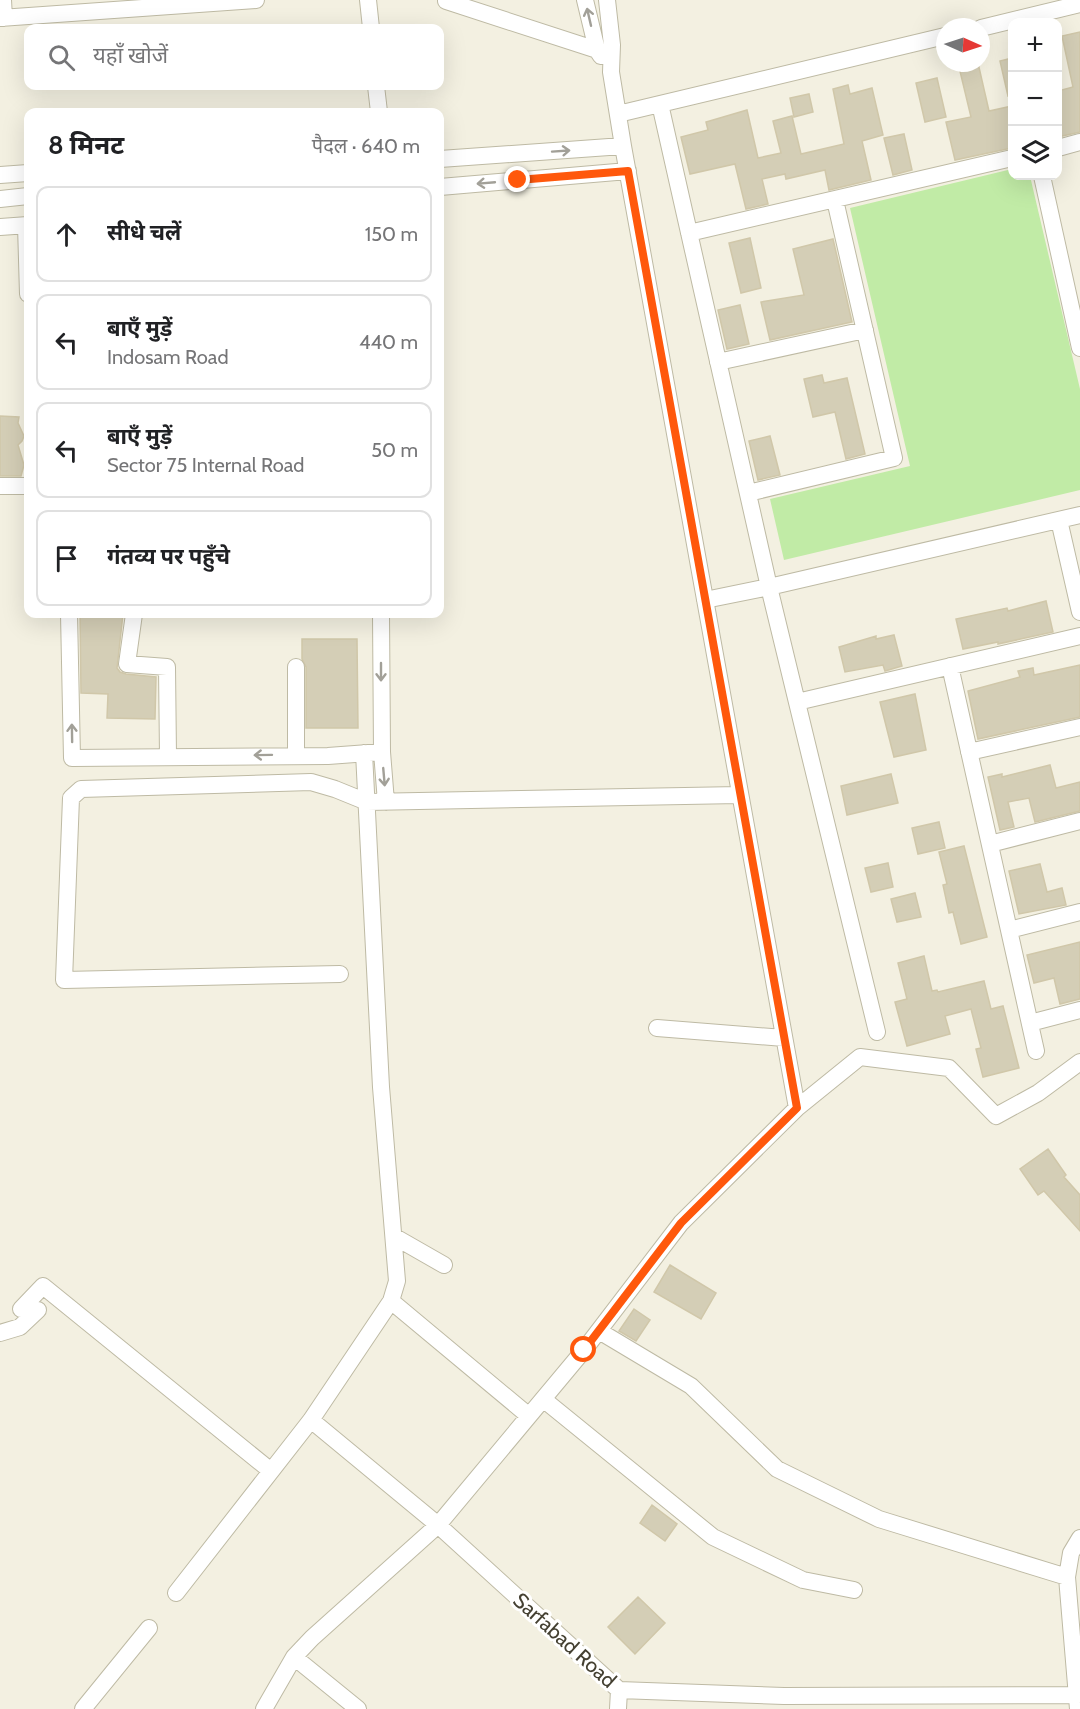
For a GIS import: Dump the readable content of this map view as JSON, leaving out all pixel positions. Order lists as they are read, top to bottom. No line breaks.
{"streets":{"street":["Sarfabad Road"]},"north":"right","page":{"map_buttons":["+","−"],"search":"यहाँ खोजें","heading":["8 मिनट","पैदल · 640 m"],"list":[["सीधे चलें","150 m"],["बाएँ मुड़ें","Indosam Road","440 m"],["बाएँ मुड़ें","Sector 75 Internal Road","50 m"],"गंतव्य पर पहुँचे"]}}
